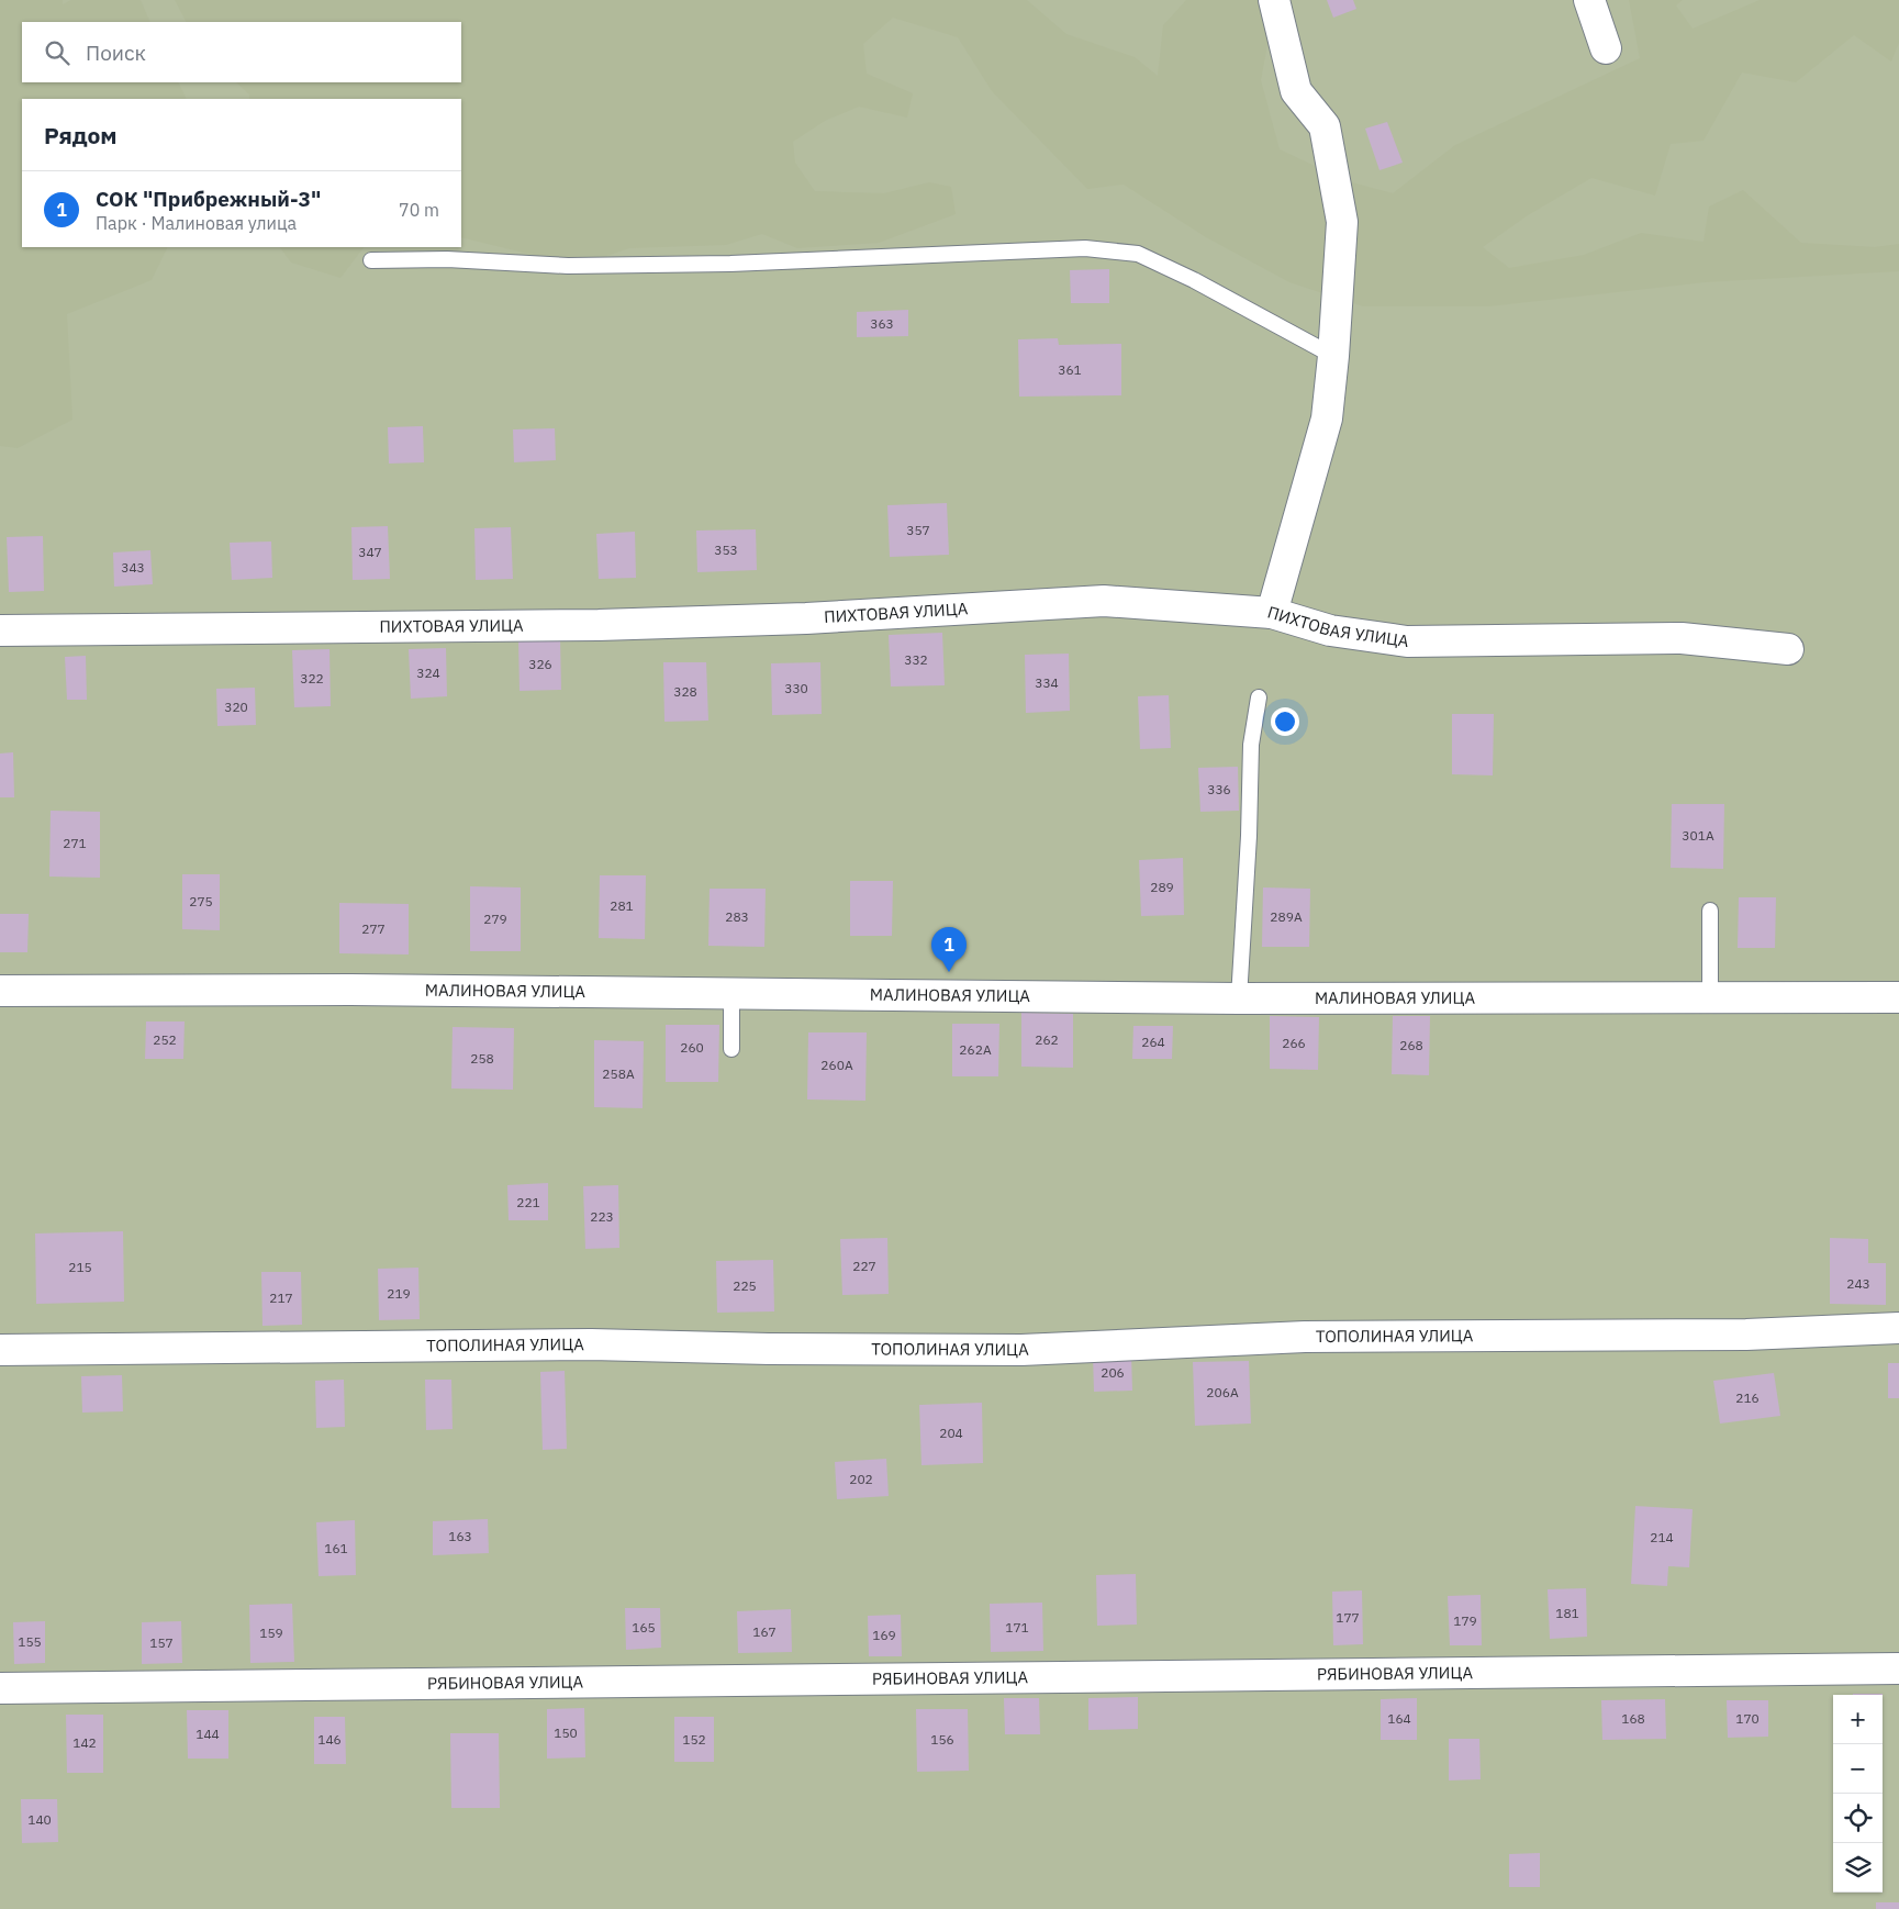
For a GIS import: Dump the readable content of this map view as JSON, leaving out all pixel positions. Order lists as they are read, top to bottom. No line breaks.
{"streets":{"street":["ПИХТОВАЯ УЛИЦА","МАЛИНОВАЯ УЛИЦА","ТОПОЛИНАЯ УЛИЦА","РЯБИНОВАЯ УЛИЦА"]},"house_numbers":["363","361","357","353","347","343","332","326","324","322","334","330","328","320","336","301А","271","289","275","281","283","289А","279","277","252","262","264","266","268","260","262А","258","260А","258А","221","223","227","215","243","225","219","217","206","206А","216","204","202","163","214","161","181","177","179","165","171","167","159","169","155","157","164","168","170","150","144","146","152","156","142","140"],"page":{"search":"Поиск","heading":"Рядом","list":[{"mark":"1","name":"СОК \"Прибрежный-3\"","note":"Парк · Малиновая улица","value":"70 m"}],"pins":"1","map_buttons":["+","−"]}}
